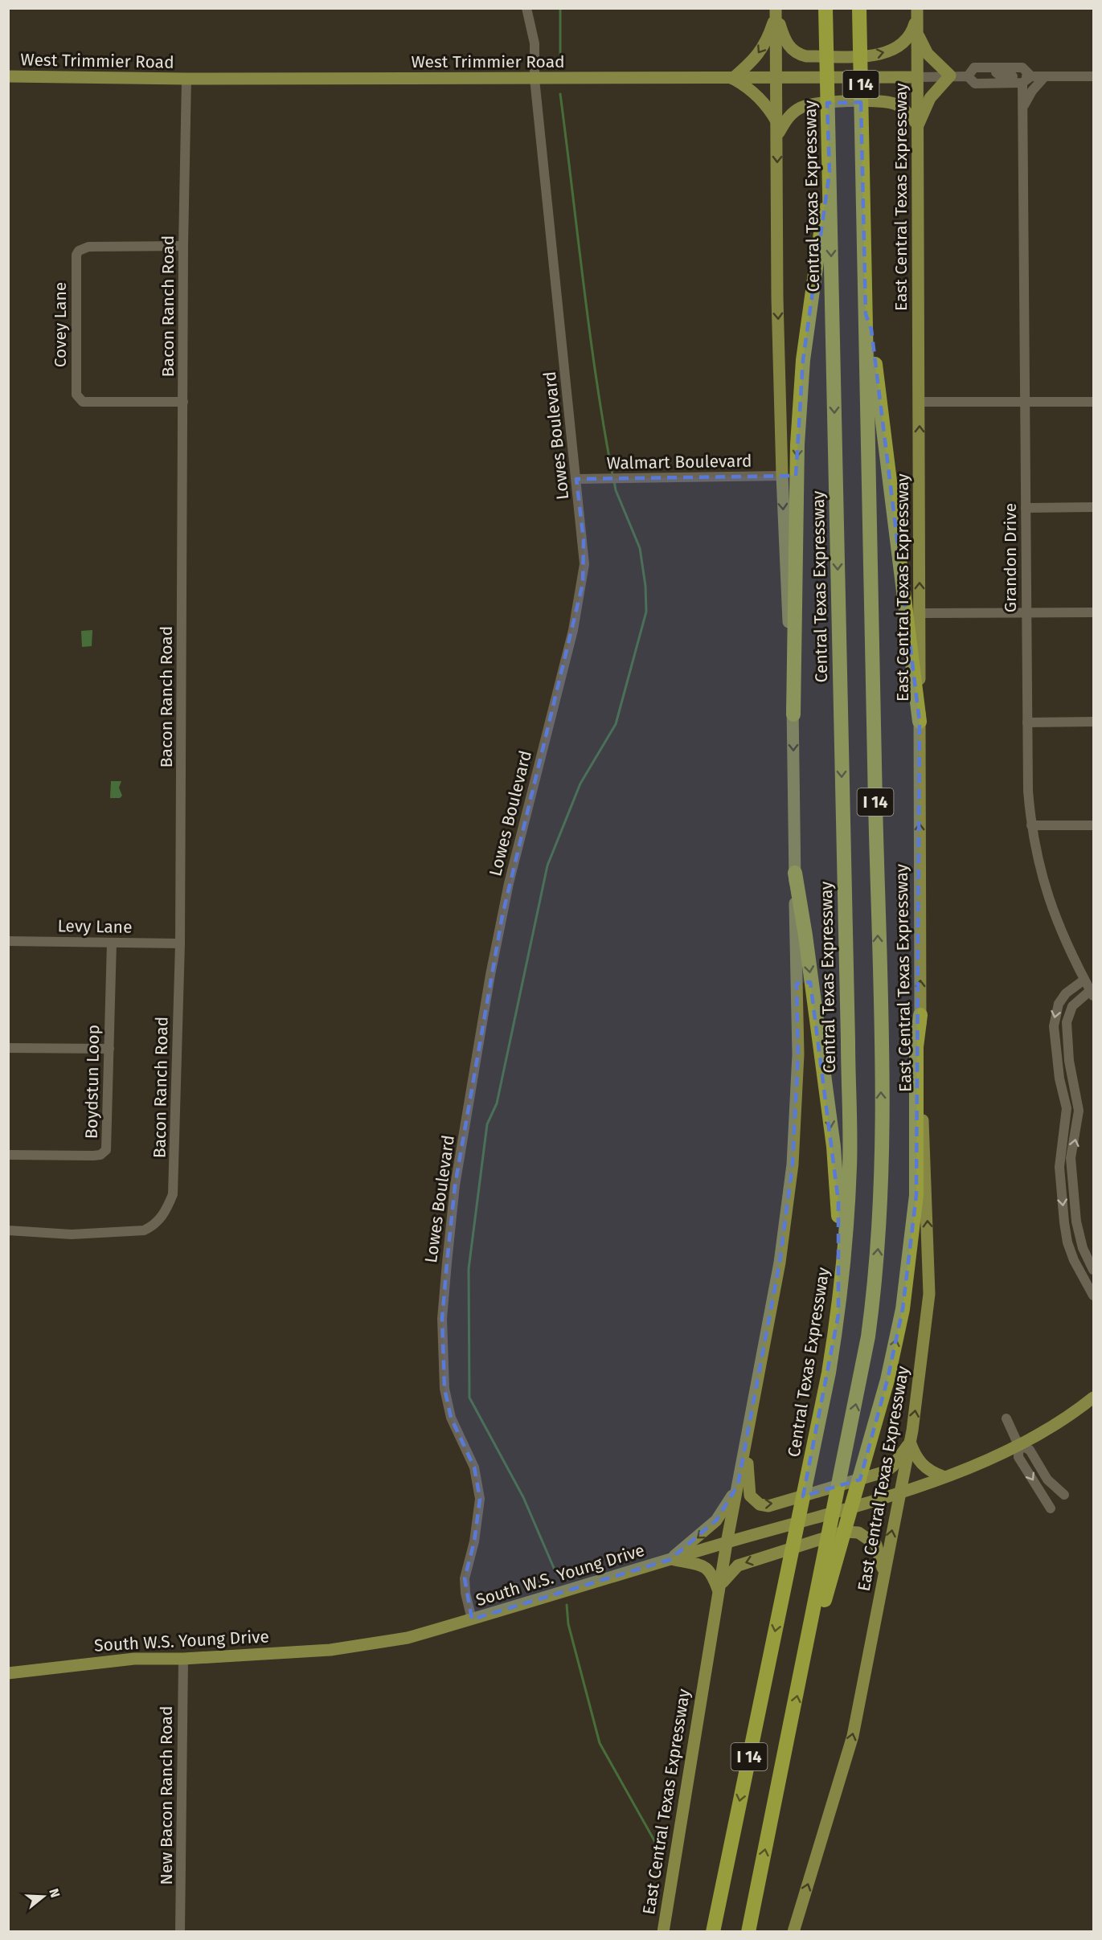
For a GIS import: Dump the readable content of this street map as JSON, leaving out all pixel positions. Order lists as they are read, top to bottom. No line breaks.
{"streets":{"highway":["I 14","Central Texas Expressway"],"main road":["West Trimmier Road","East Central Texas Expressway","South W.S. Young Drive"],"street":["Bacon Ranch Road","Covey Lane","Lowes Boulevard","Walmart Boulevard","Grandon Drive","Levy Lane","Boydstun Loop","New Bacon Ranch Road"]},"crossings":[["West Trimmier Road","East Central Texas Expressway"],["West Trimmier Road","Bacon Ranch Road"],["West Trimmier Road","Lowes Boulevard"],["West Trimmier Road","Grandon Drive"],["East Central Texas Expressway","Walmart Boulevard"],["East Central Texas Expressway","South W.S. Young Drive"],["Bacon Ranch Road","Covey Lane"],["Bacon Ranch Road","Levy Lane"],["Lowes Boulevard","Walmart Boulevard"],["Lowes Boulevard","South W.S. Young Drive"],["Levy Lane","Boydstun Loop"],["South W.S. Young Drive","New Bacon Ranch Road"]],"north":"right"}
